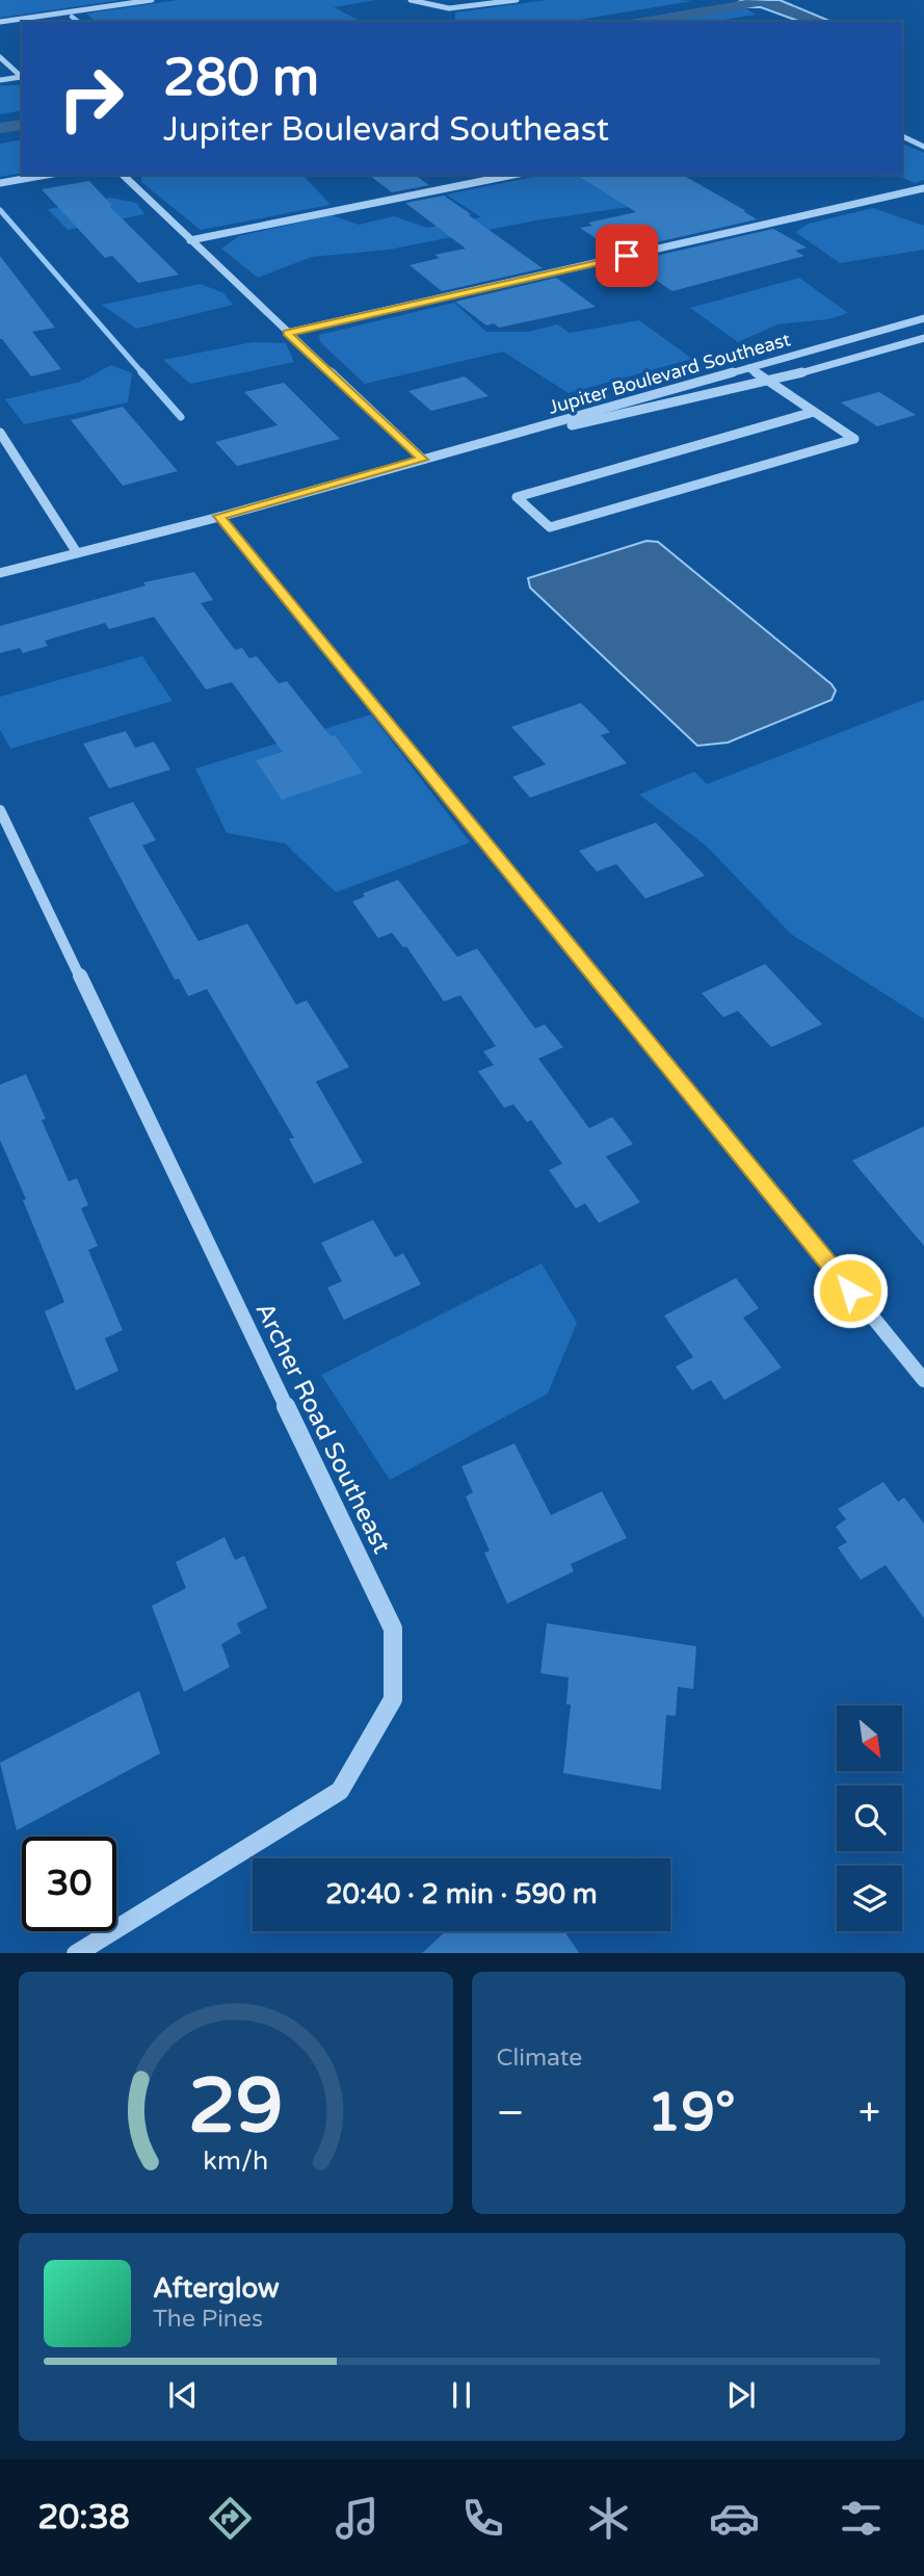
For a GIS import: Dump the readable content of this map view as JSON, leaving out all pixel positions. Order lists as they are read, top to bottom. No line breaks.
{"streets":{"street":["Jupiter Boulevard Southeast","Archer Road Southeast"]},"north":"bottom right","page":{"turn":["280 m","Jupiter Boulevard Southeast"],"limit":"30","trip":"20:40 · 2 min · 590 m","tile":"Climate","heat":["−","19°","+"],"song":["Afterglow","The Pines"],"tabs":"20:38","gauge":["29","km/h"]}}
